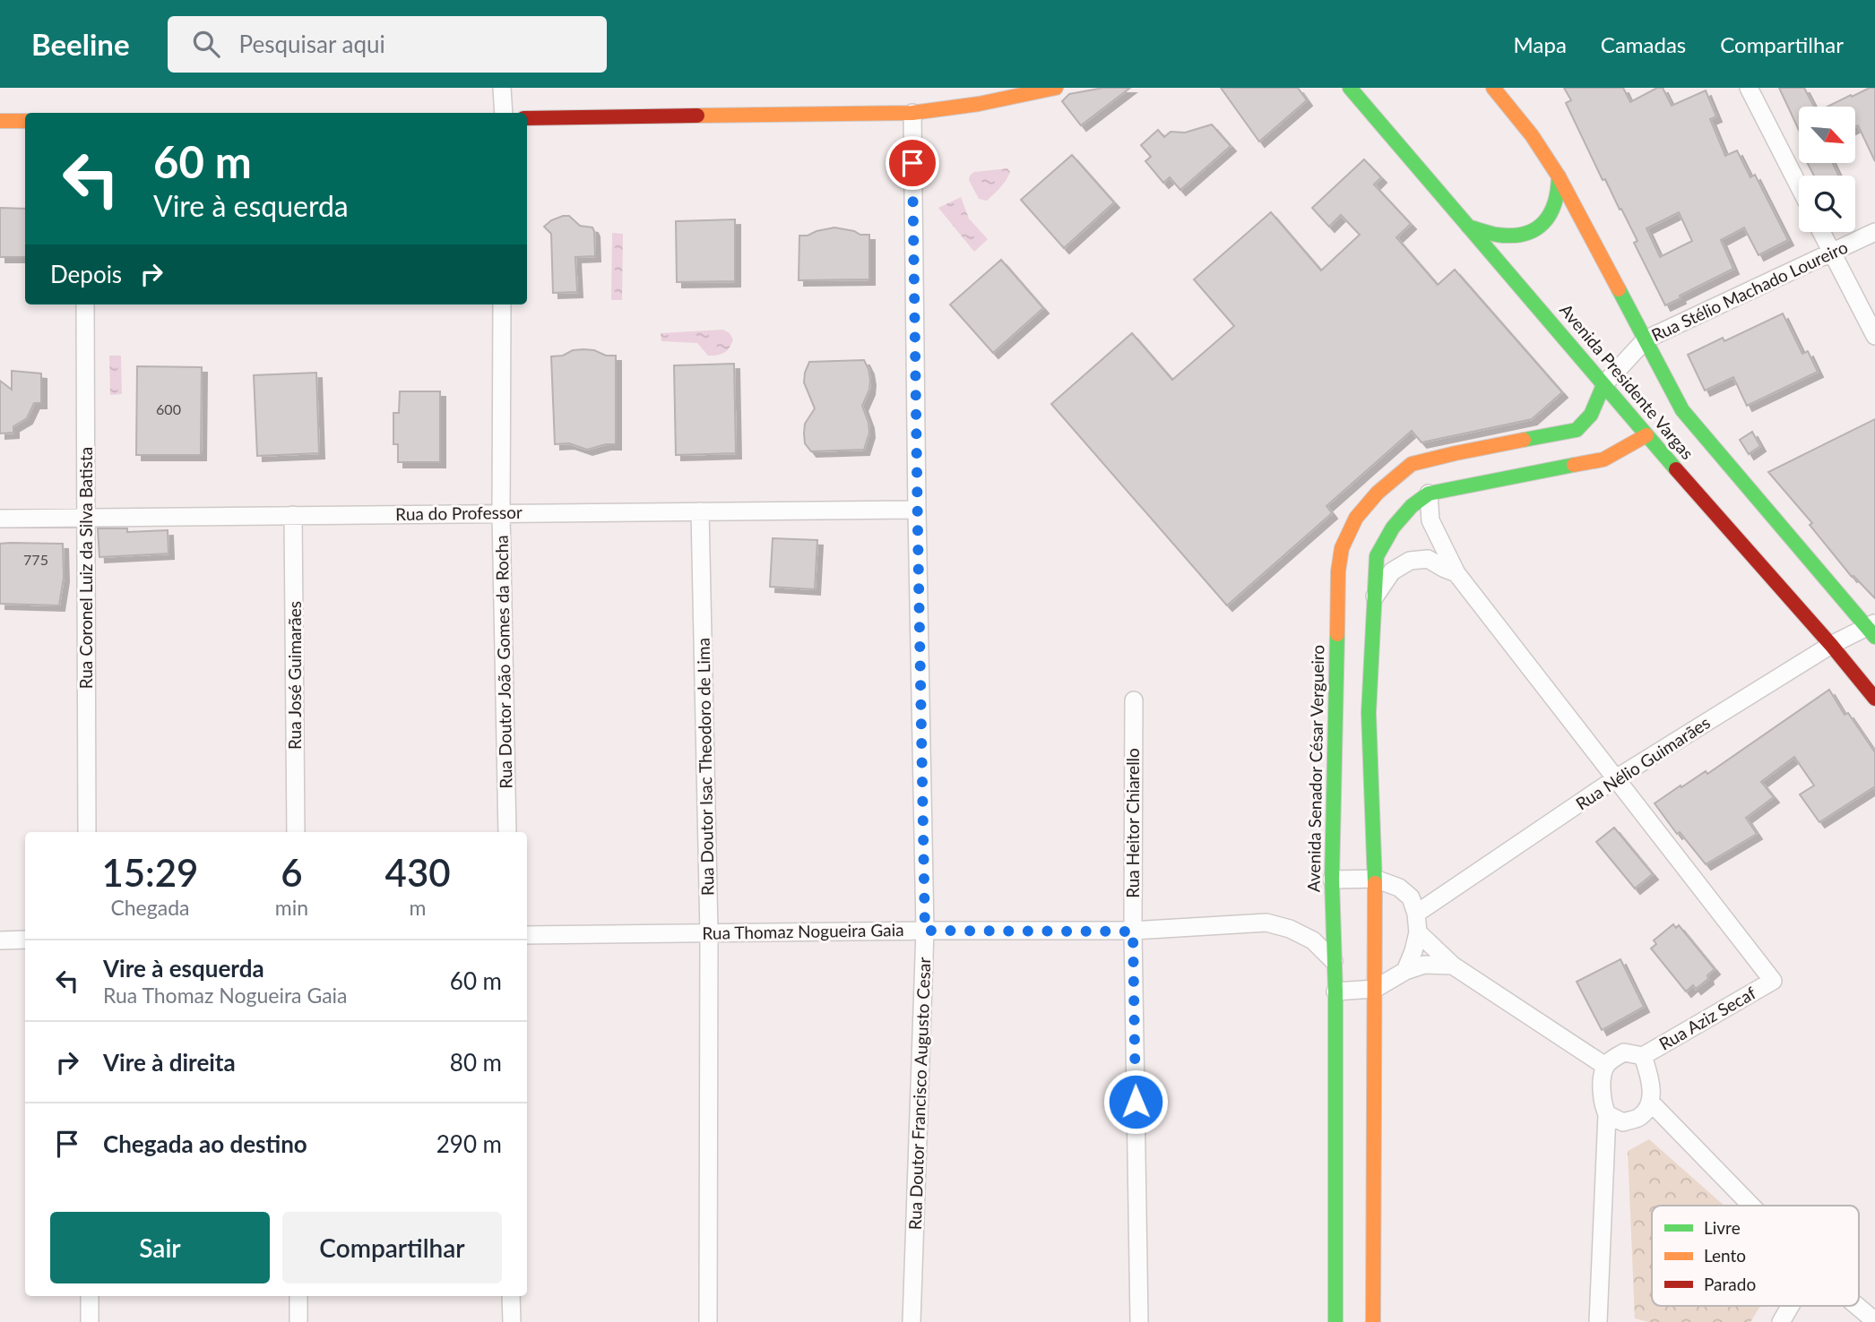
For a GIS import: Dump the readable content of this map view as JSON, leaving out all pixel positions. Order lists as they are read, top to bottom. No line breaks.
{"streets":{"main road":["Avenida Presidente Vargas","Avenida Senador César Vergueiro"],"street":["Rua Stélio Machado Loureiro","Rua do Professor","Rua Coronel Luiz da Silva Batista","Rua Doutor João Gomes da Rocha","Rua José Guimarães","Rua Nélio Guimarães","Rua Doutor Isac Theodoro de Lima","Rua Heitor Chiarello","Rua Thomaz Nogueira Gaia","Rua Aziz Secaf","Rua Doutor Francisco Augusto Cesar"]},"crossings":[["Rua Stélio Machado Loureiro","Avenida Presidente Vargas"],["Rua Stélio Machado Loureiro","Avenida Senador César Vergueiro"],["Avenida Presidente Vargas","Rua Nélio Guimarães"],["Avenida Presidente Vargas","Avenida Senador César Vergueiro"],["Rua do Professor","Rua Coronel Luiz da Silva Batista"],["Rua do Professor","Rua Doutor João Gomes da Rocha"],["Rua do Professor","Rua José Guimarães"],["Rua do Professor","Rua Doutor Isac Theodoro de Lima"],["Rua do Professor","Rua Doutor Francisco Augusto Cesar"],["Rua Nélio Guimarães","Rua Aziz Secaf"],["Rua Doutor Isac Theodoro de Lima","Rua Thomaz Nogueira Gaia"],["Avenida Senador César Vergueiro","Rua Thomaz Nogueira Gaia"],["Rua Heitor Chiarello","Rua Thomaz Nogueira Gaia"],["Rua Thomaz Nogueira Gaia","Rua Doutor Francisco Augusto Cesar"]],"house_numbers":["600","775"],"legend":["Livre","Lento","Parado"],"north":"bottom right","page":{"header":"Beeline","search":"Pesquisar aqui","nav":["Mapa","Camadas","Compartilhar"],"turn":["60 m","Vire à esquerda"],"then":"Depois","eta":["15:29","Chegada","6","min","430","m"],"list":[{"name":"Vire à esquerda","note":"Rua Thomaz Nogueira Gaia","value":"60 m"},{"name":"Vire à direita","value":"80 m"},{"name":"Chegada ao destino","value":"290 m"}],"buttons":["Sair","Compartilhar"]}}
